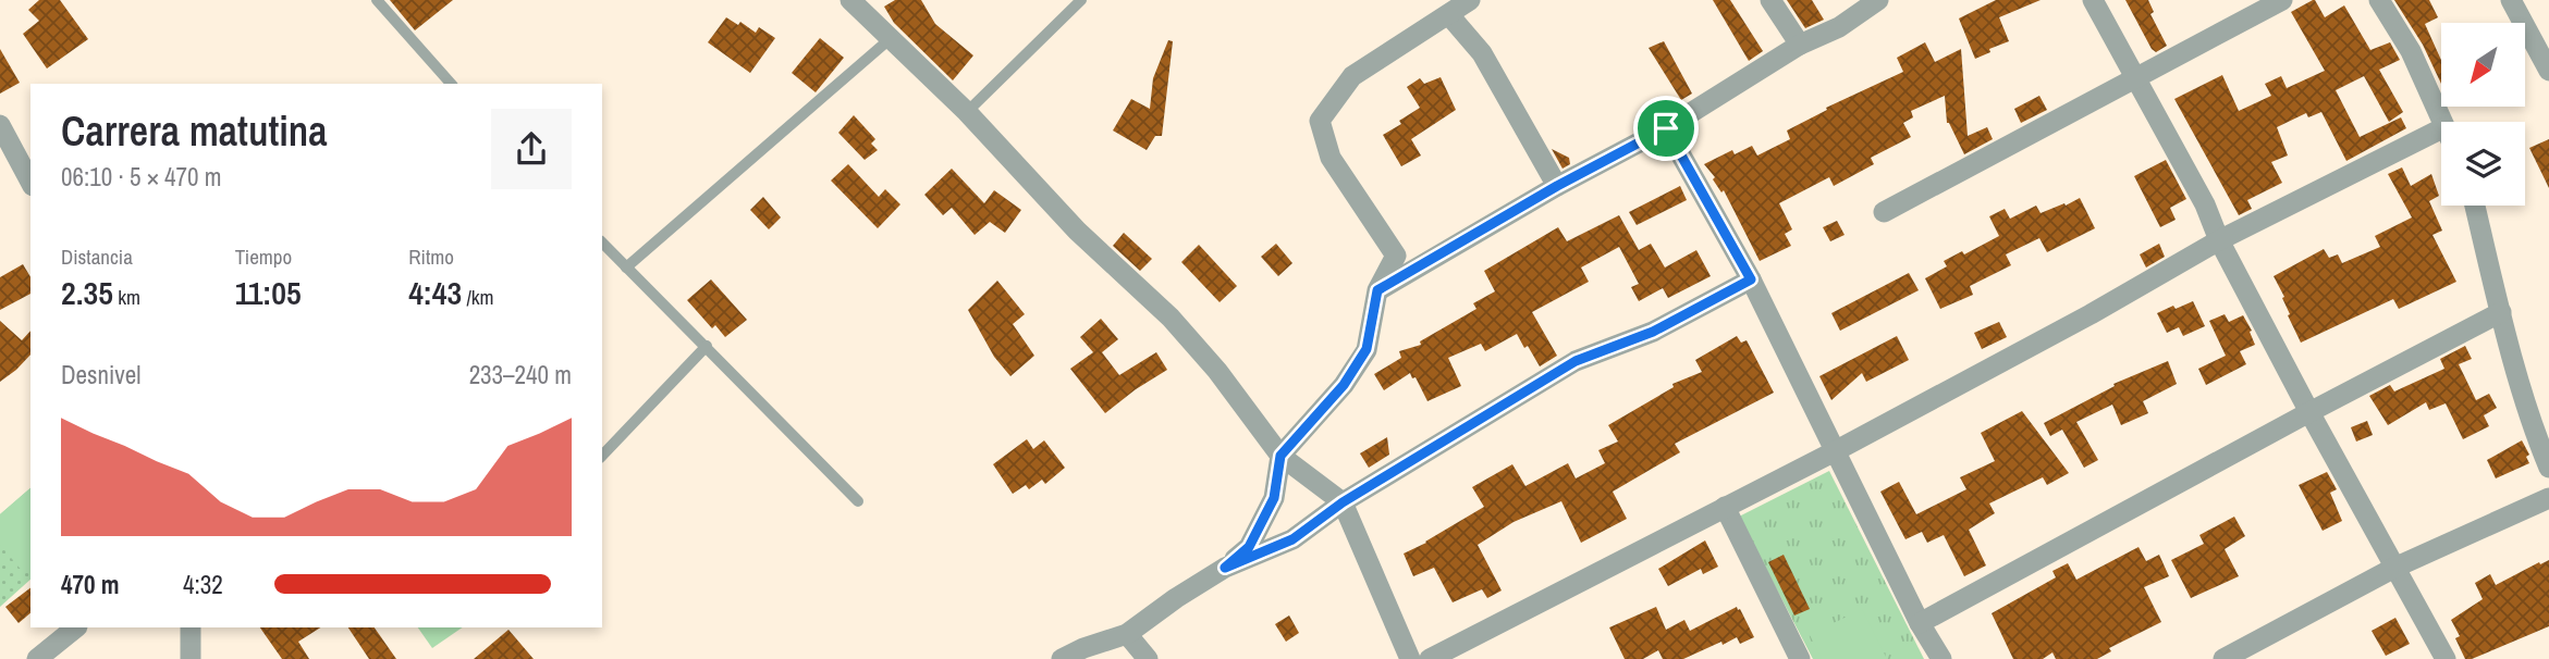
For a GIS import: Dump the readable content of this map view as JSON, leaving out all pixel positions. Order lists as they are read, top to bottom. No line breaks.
{"north":"bottom left","page":{"heading":["Carrera matutina","06:10 · 5 × 470 m"],"stats":[["Distancia","2.35 km"],["Tiempo","11:05"],["Ritmo","4:43 /km"]],"chart":["Desnivel","233–240 m"],"list":[{"name":"470 m","note":"4:32"}]}}
